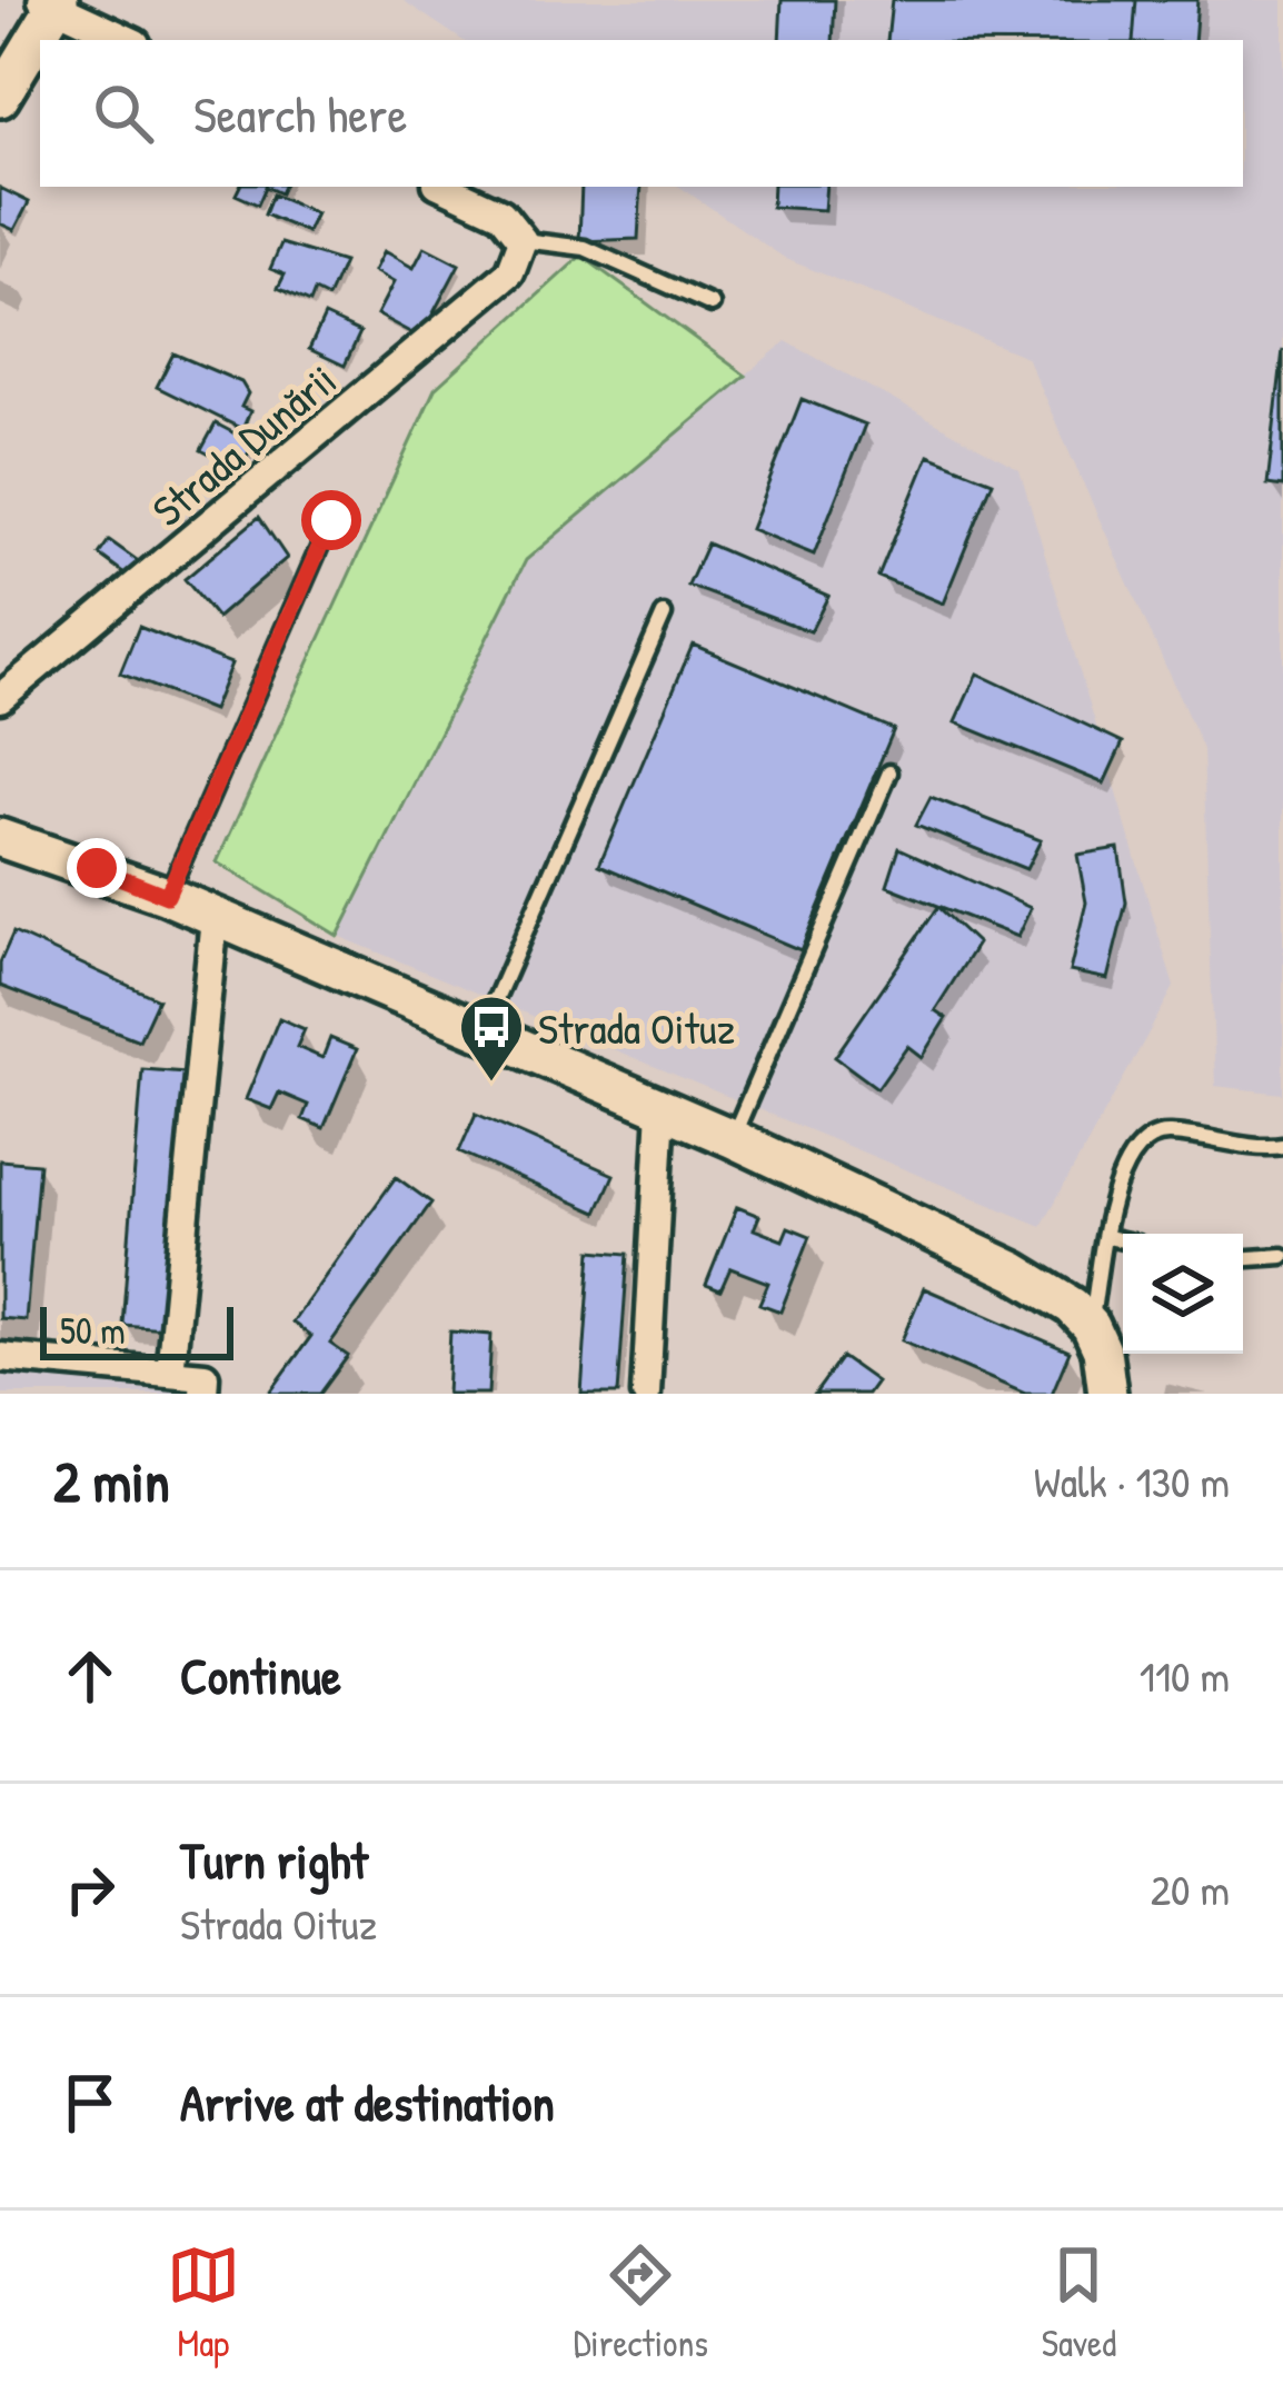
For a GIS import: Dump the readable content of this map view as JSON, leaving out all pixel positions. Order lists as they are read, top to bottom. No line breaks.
{"streets":{"street":["Strada Dunării"]},"places":{"bus stop":["Strada Oituz"]},"scale_bar":"50 m","page":{"search":"Search here","scale":"50 m","heading":["2 min","Walk · 130 m"],"list":[["Continue","110 m"],["Turn right","Strada Oituz","20 m"],"Arrive at destination"],"nav":["Map","Directions","Saved"]}}
